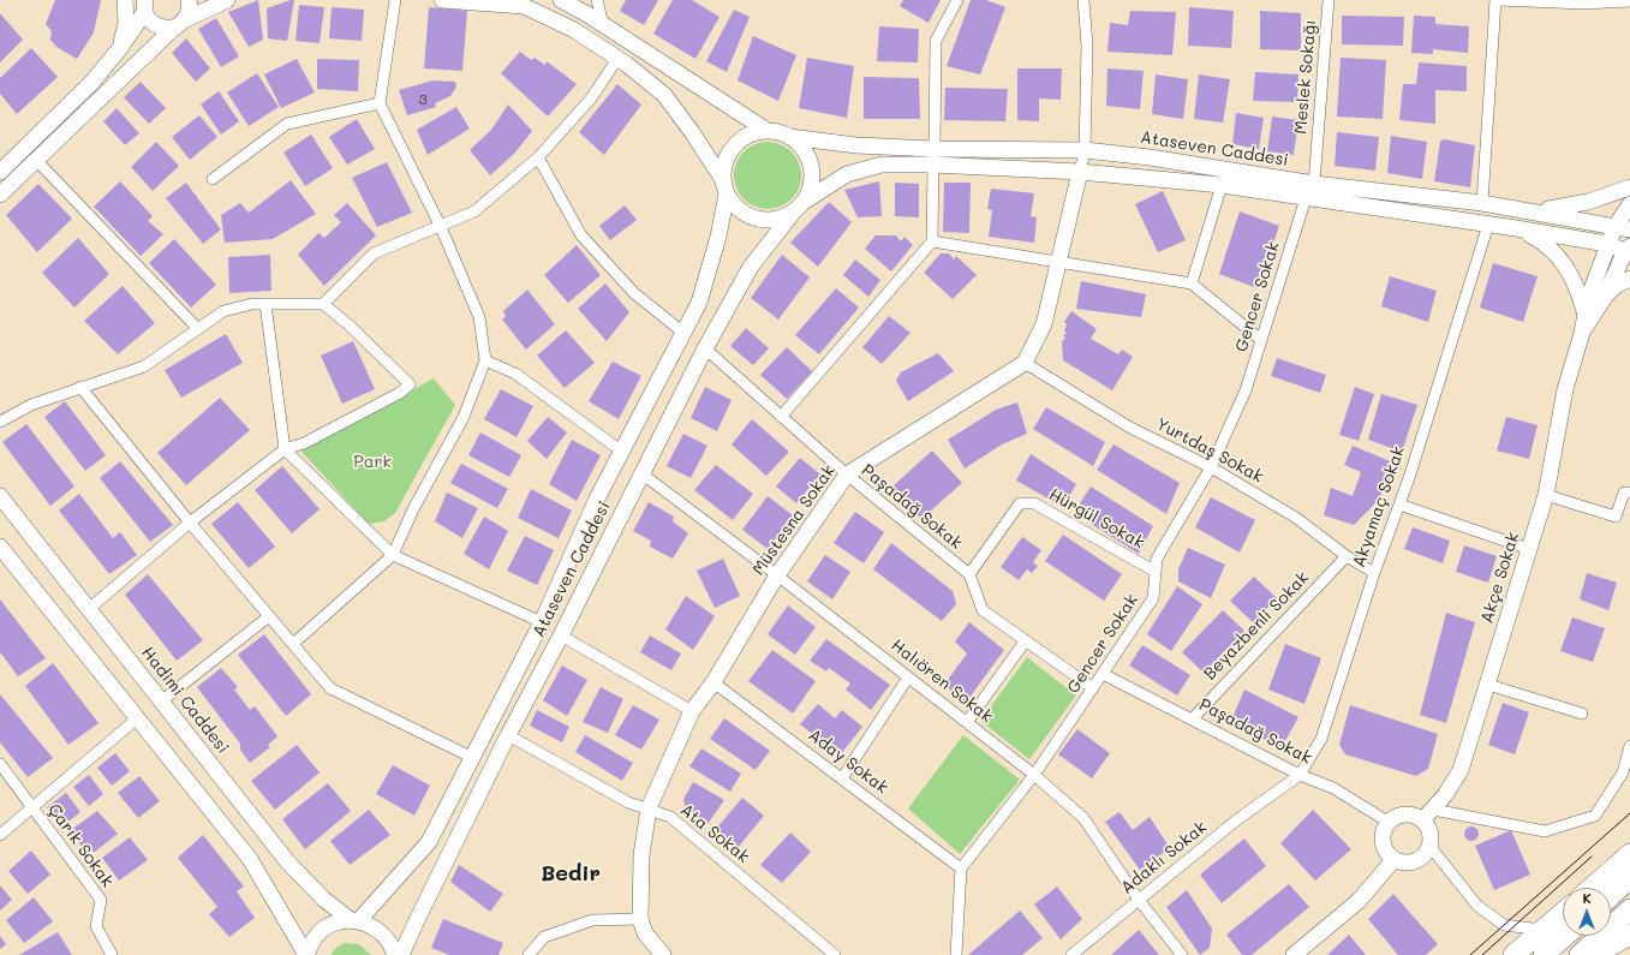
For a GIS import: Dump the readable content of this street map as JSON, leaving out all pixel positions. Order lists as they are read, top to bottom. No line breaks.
{"streets":{"main road":["Ataseven Caddesi","Müstesna Sokak","Akçe Sokak","Hadimi Caddesi"],"street":["Meslek Sokağı","Gencer Sokak","Yurtdaş Sokak","Paşadağ Sokak","Akyamaç Sokak","Hürgül Sokak","Beyazbenli Sokak","Halıören Sokak","Aday Sokak","Ata Sokak","Çarık Sokak","Adaklı Sokak"]},"crossings":[["Meslek Sokağı","Ataseven Caddesi"],["Ataseven Caddesi","Gencer Sokak"],["Ataseven Caddesi","Paşadağ Sokak"],["Ataseven Caddesi","Akyamaç Sokak"],["Ataseven Caddesi","Akçe Sokak"],["Ataseven Caddesi","Halıören Sokak"],["Ataseven Caddesi","Ata Sokak"],["Gencer Sokak","Yurtdaş Sokak"],["Gencer Sokak","Paşadağ Sokak"],["Gencer Sokak","Hürgül Sokak"],["Gencer Sokak","Halıören Sokak"],["Gencer Sokak","Aday Sokak"],["Yurtdaş Sokak","Akyamaç Sokak"],["Yurtdaş Sokak","Müstesna Sokak"],["Yurtdaş Sokak","Beyazbenli Sokak"],["Paşadağ Sokak","Akyamaç Sokak"],["Paşadağ Sokak","Hürgül Sokak"],["Paşadağ Sokak","Müstesna Sokak"],["Paşadağ Sokak","Akçe Sokak"],["Paşadağ Sokak","Beyazbenli Sokak"],["Akyamaç Sokak","Adaklı Sokak"],["Müstesna Sokak","Halıören Sokak"],["Müstesna Sokak","Aday Sokak"],["Müstesna Sokak","Ata Sokak"],["Halıören Sokak","Adaklı Sokak"]],"districts":["Bedir"],"parks":["Park"],"house_numbers":["3"],"north":"top"}
